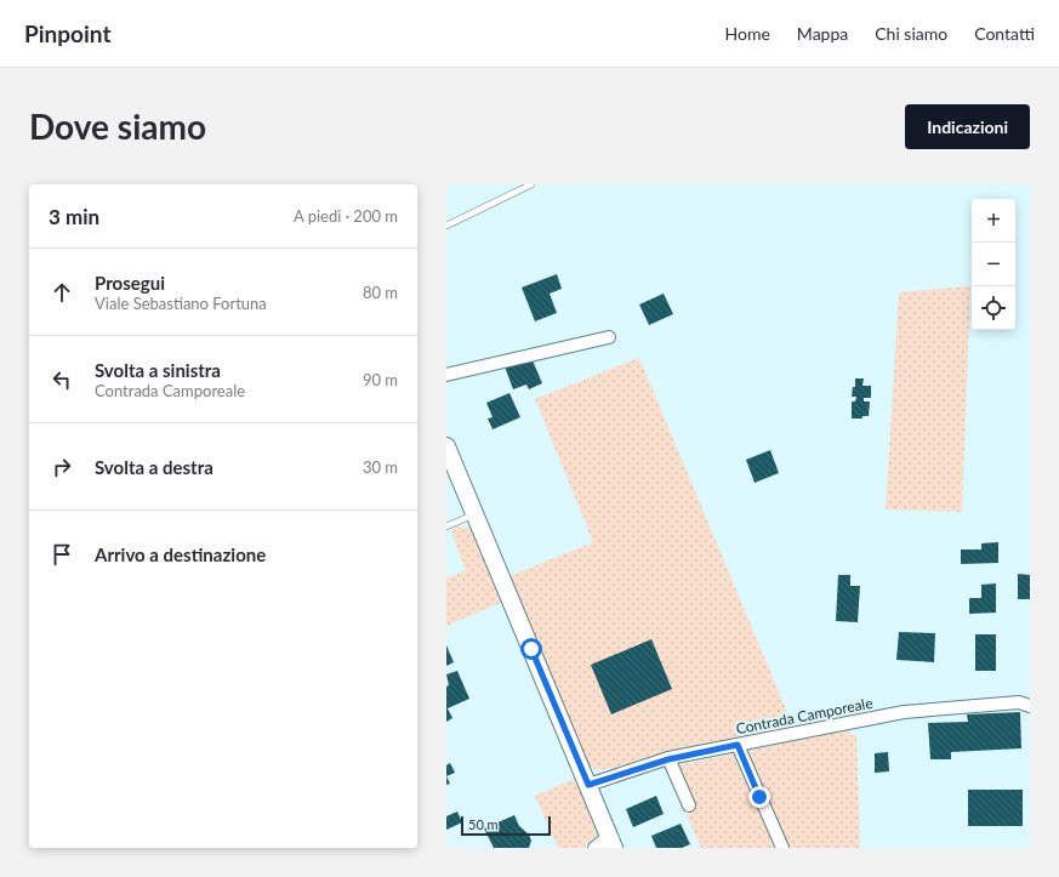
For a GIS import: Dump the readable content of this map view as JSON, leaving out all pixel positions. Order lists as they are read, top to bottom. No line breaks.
{"streets":{"street":["Contrada Camporeale"]},"scale_bar":"50 m","page":{"header":"Pinpoint","nav":["Home","Mappa","Chi siamo","Contatti"],"buttons":"Indicazioni","title":"Dove siamo","heading":["3 min","A piedi · 200 m"],"map_buttons":["+","−"],"list":[["Prosegui","Viale Sebastiano Fortuna","80 m"],["Svolta a sinistra","Contrada Camporeale","90 m"],["Svolta a destra","30 m"],"Arrivo a destinazione"],"scale":"50 m"}}
